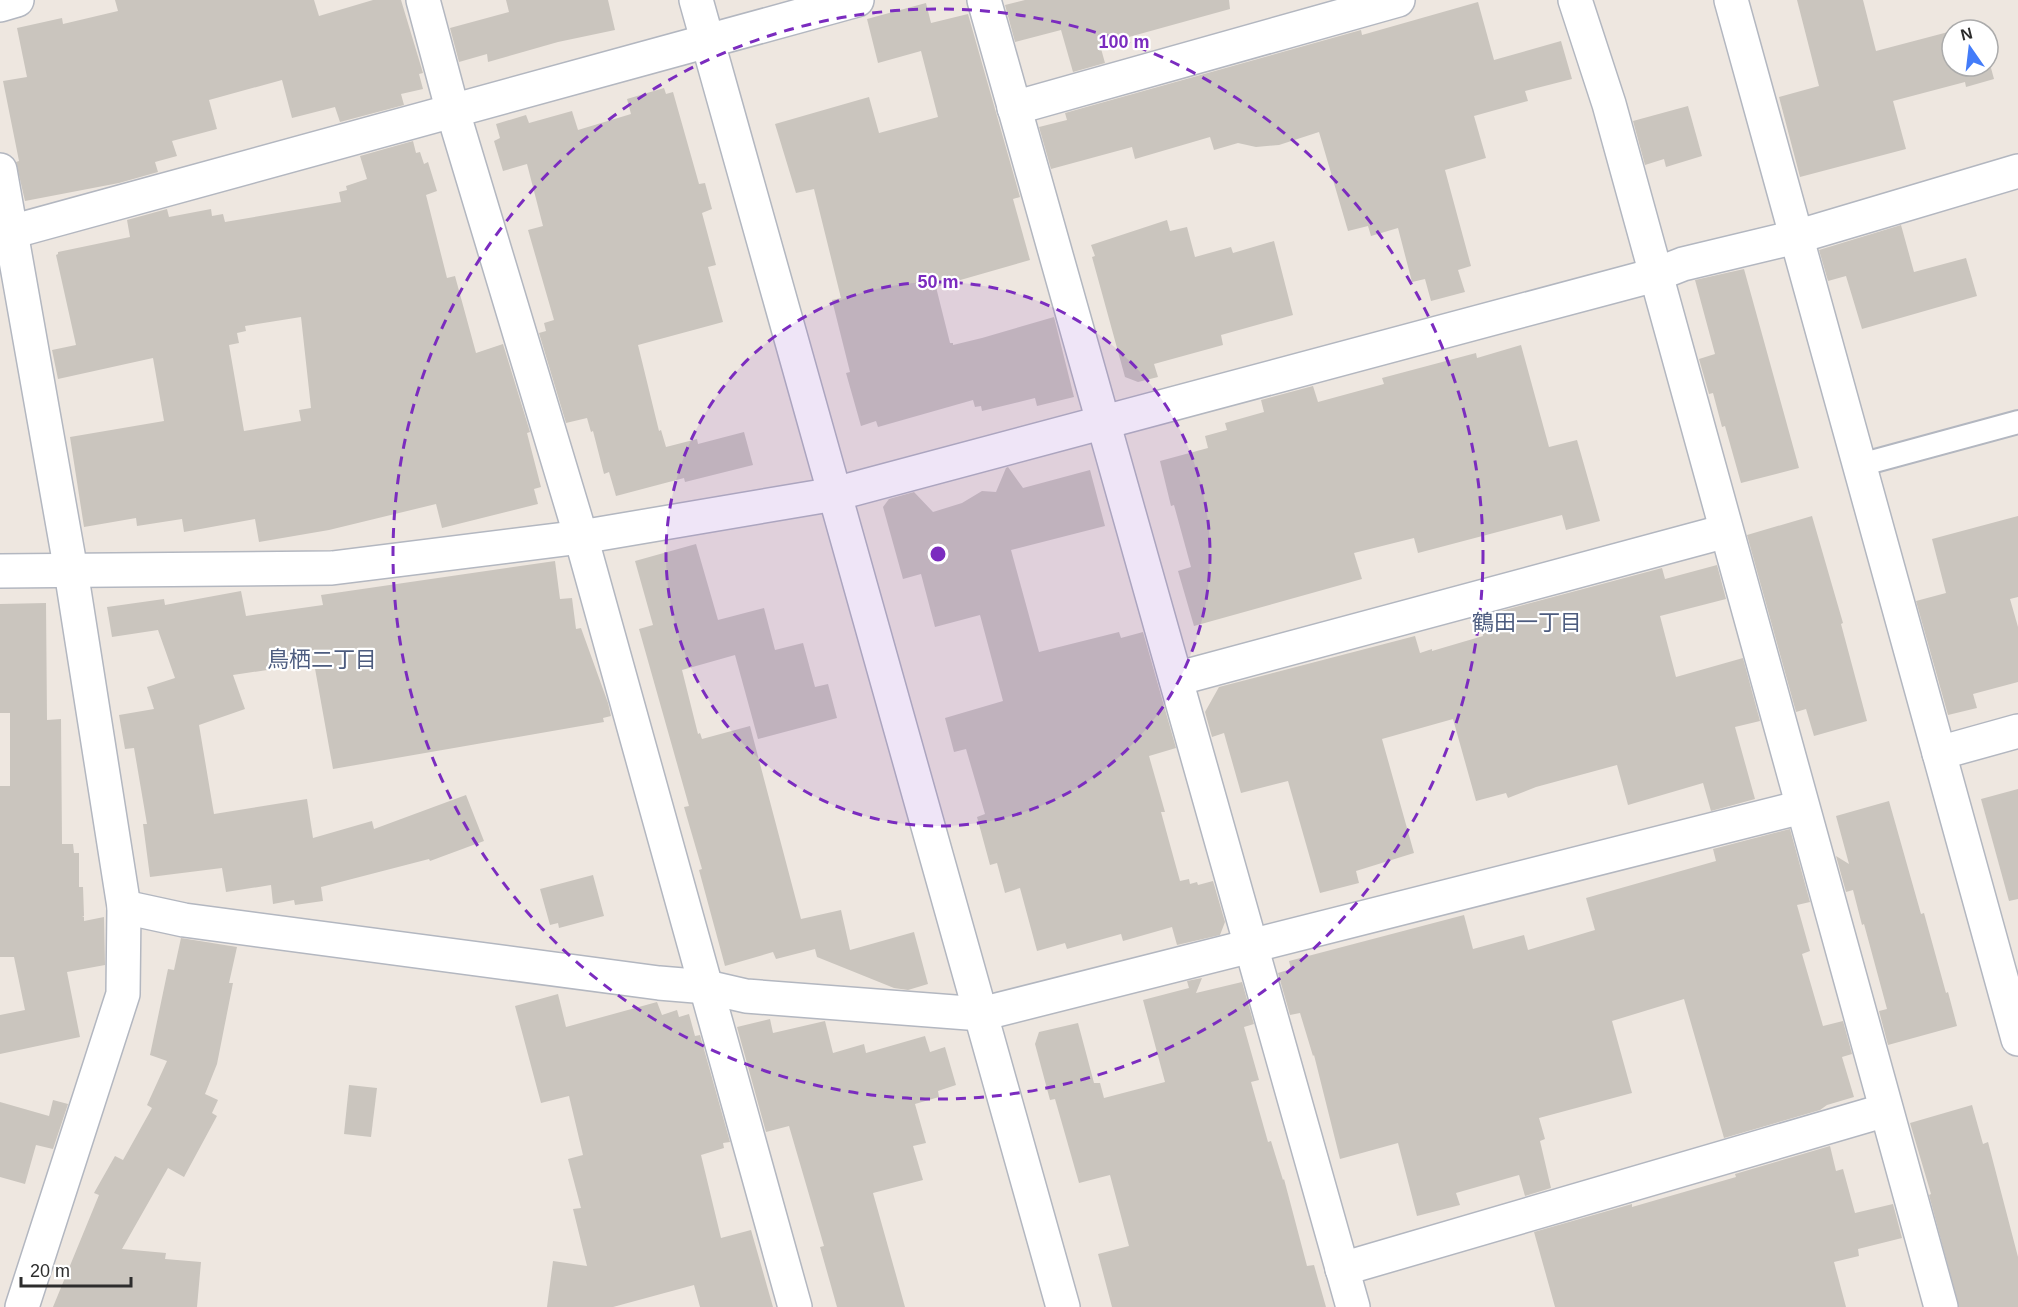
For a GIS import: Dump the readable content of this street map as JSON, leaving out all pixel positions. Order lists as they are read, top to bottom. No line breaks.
{"districts":["鶴田一丁目","鳥栖二丁目"],"scale_bar":"20 m","north":"top","rings":["100 m","50 m"]}
